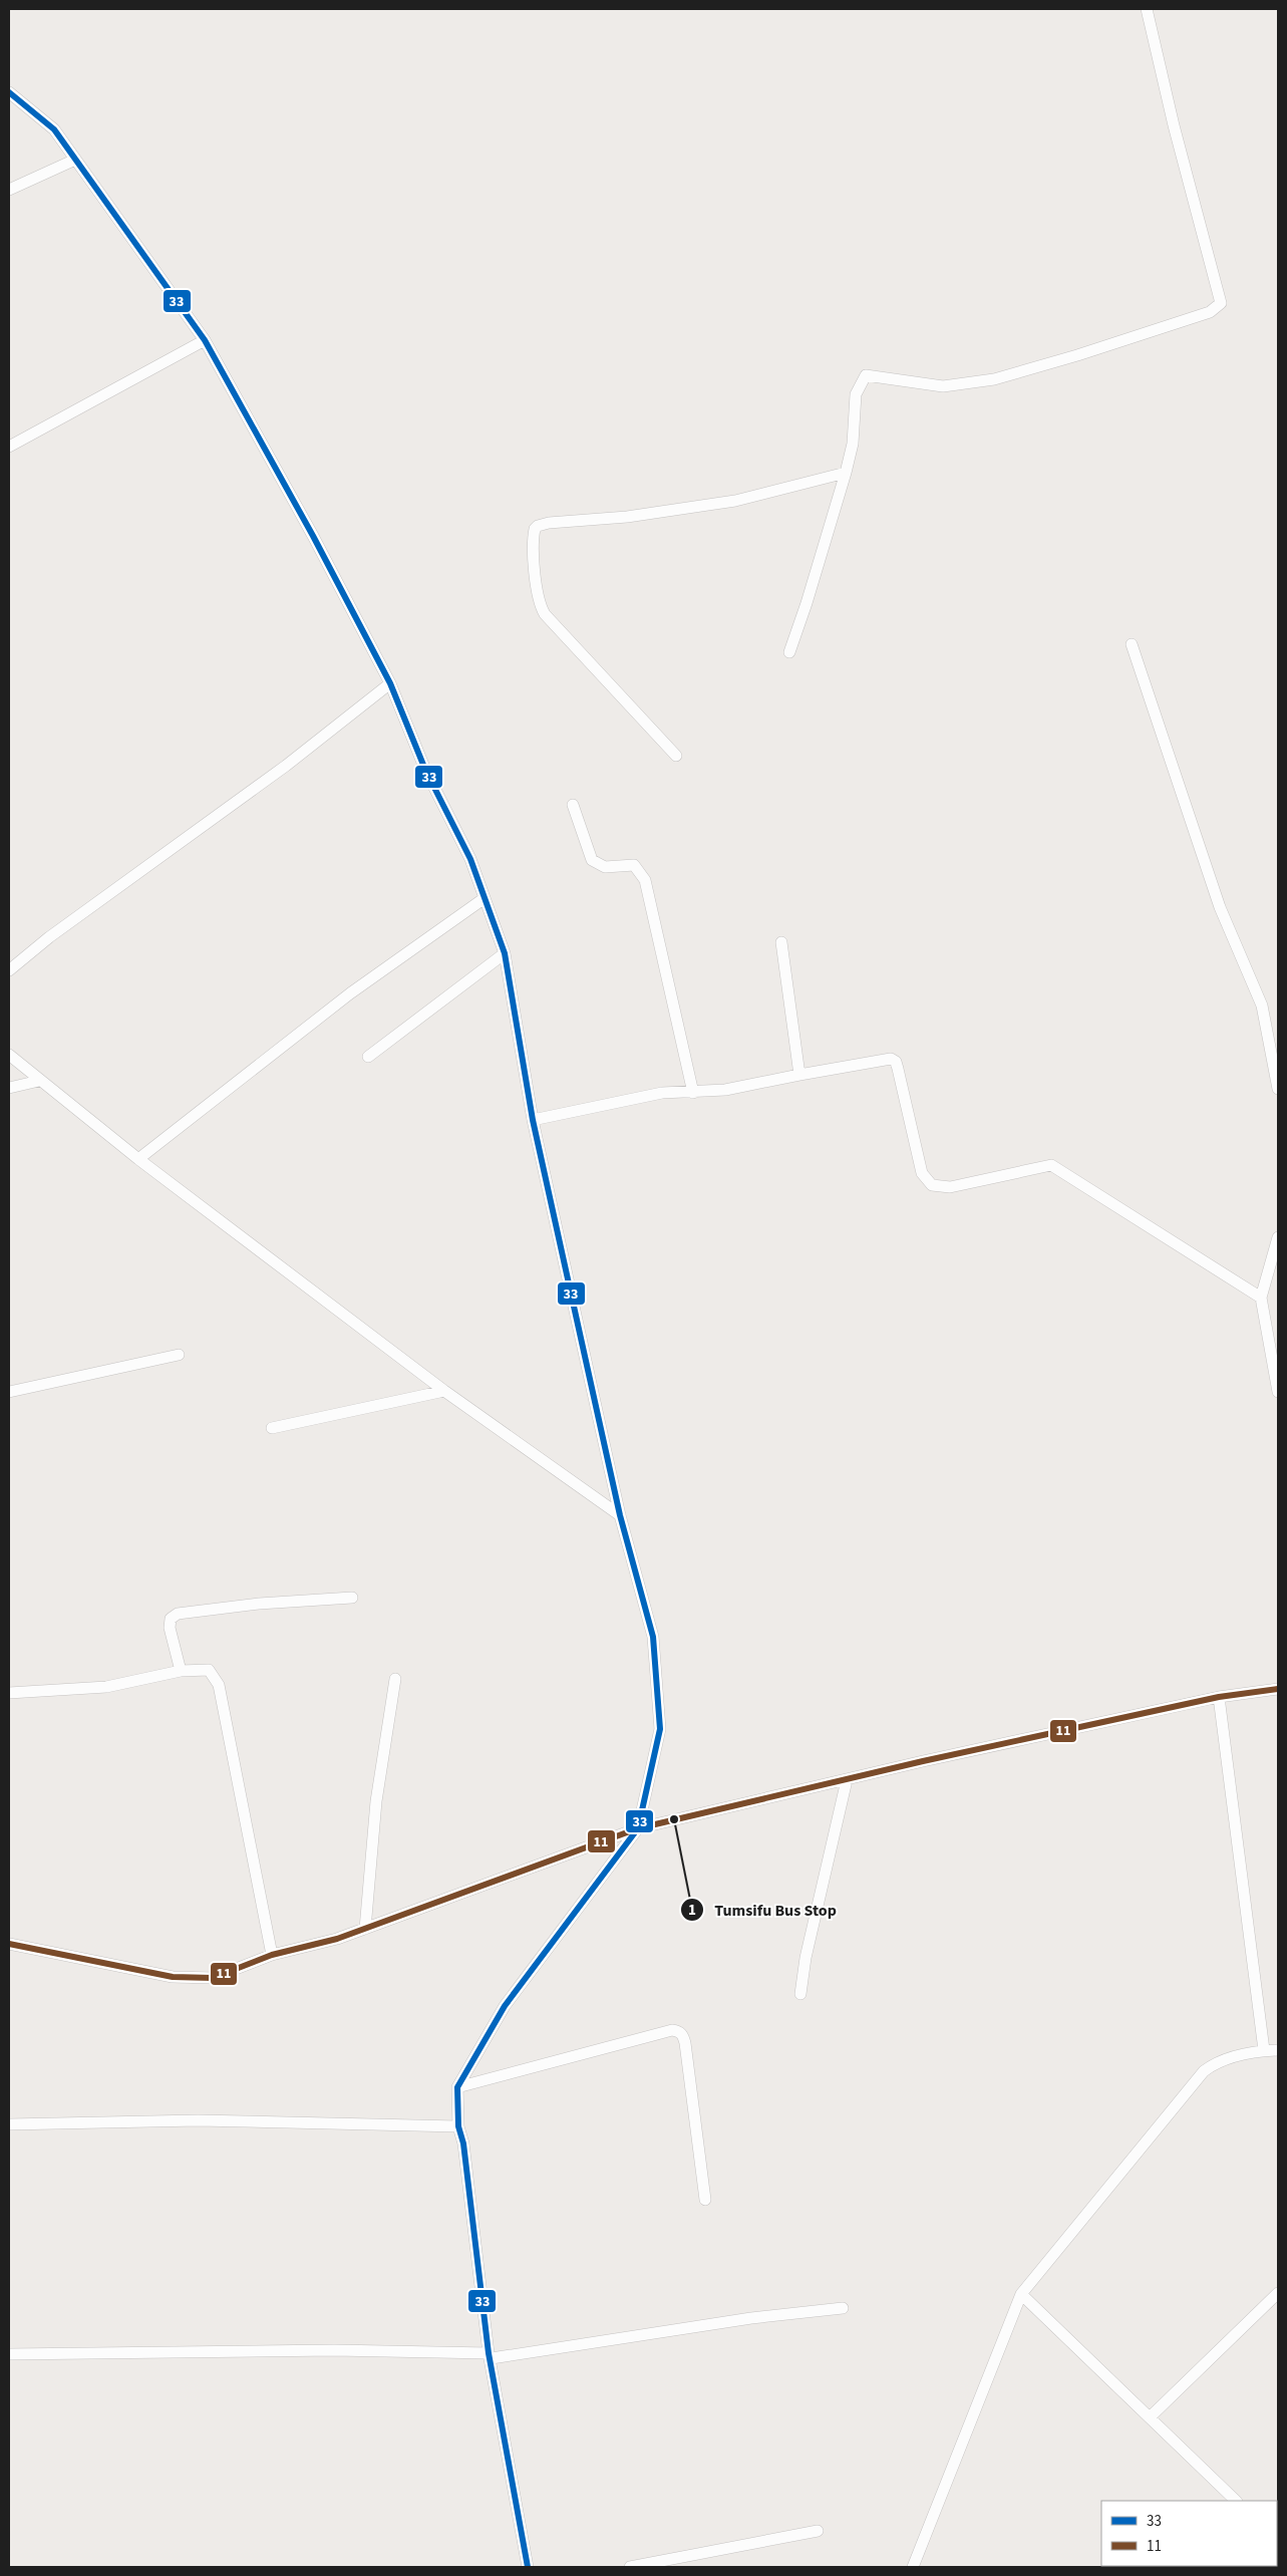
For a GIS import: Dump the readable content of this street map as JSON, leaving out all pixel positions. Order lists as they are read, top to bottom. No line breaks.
{"places":["Tumsifu Bus Stop"],"lines":["transit line 33","transit line 11"],"legend":["33","11"]}
